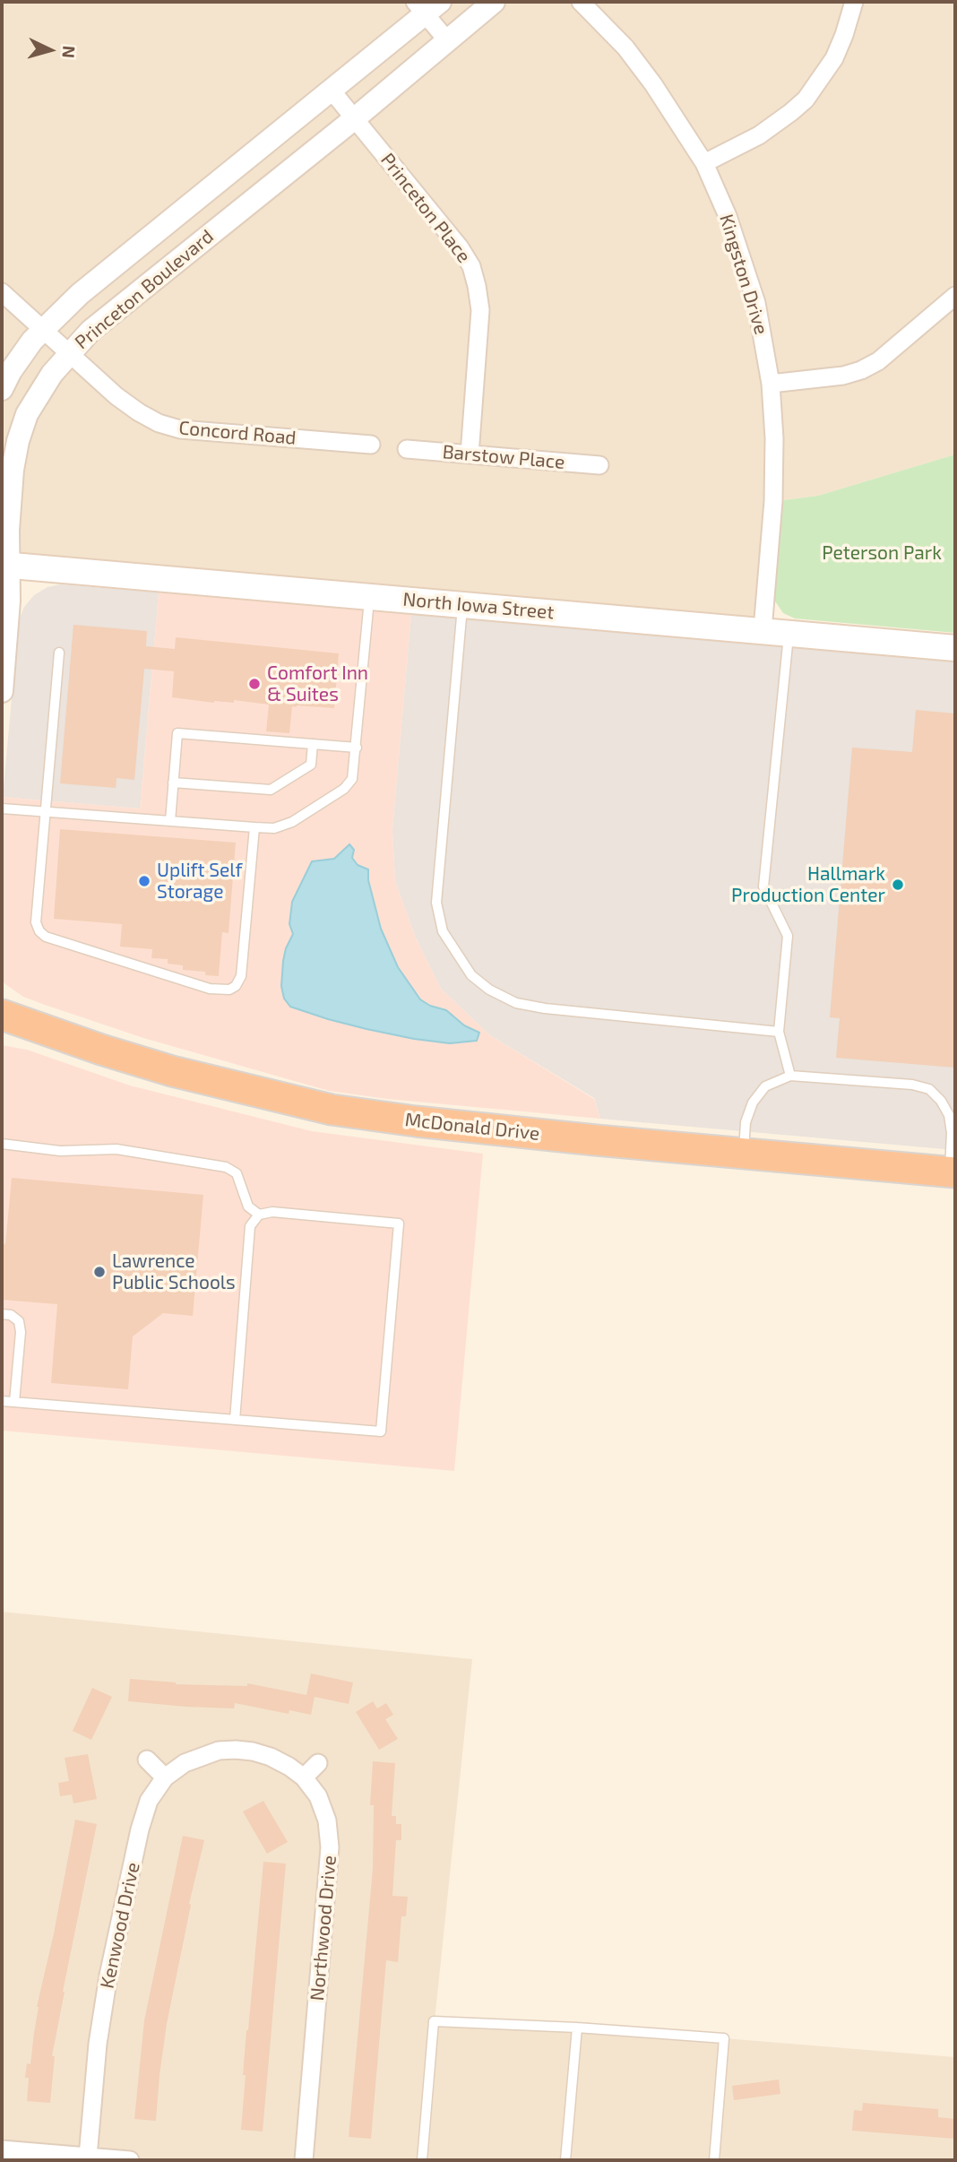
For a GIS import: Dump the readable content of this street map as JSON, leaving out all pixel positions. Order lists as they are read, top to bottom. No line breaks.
{"streets":{"highway":["McDonald Drive"],"main road":["North Iowa Street"],"street":["Princeton Place","Kingston Drive","Princeton Boulevard","Concord Road","Barstow Place","Kenwood Drive","Northwood Drive"]},"crossings":[["Princeton Place","Princeton Boulevard"],["Princeton Place","Barstow Place"],["Kingston Drive","North Iowa Street"],["Princeton Boulevard","Concord Road"],["Princeton Boulevard","North Iowa Street"],["Kenwood Drive","Northwood Drive"]],"parks":["Peterson Park"],"places":["Comfort Inn & Suites","Uplift Self Storage","Hallmark Production Center","Lawrence Public Schools"],"north":"right"}
